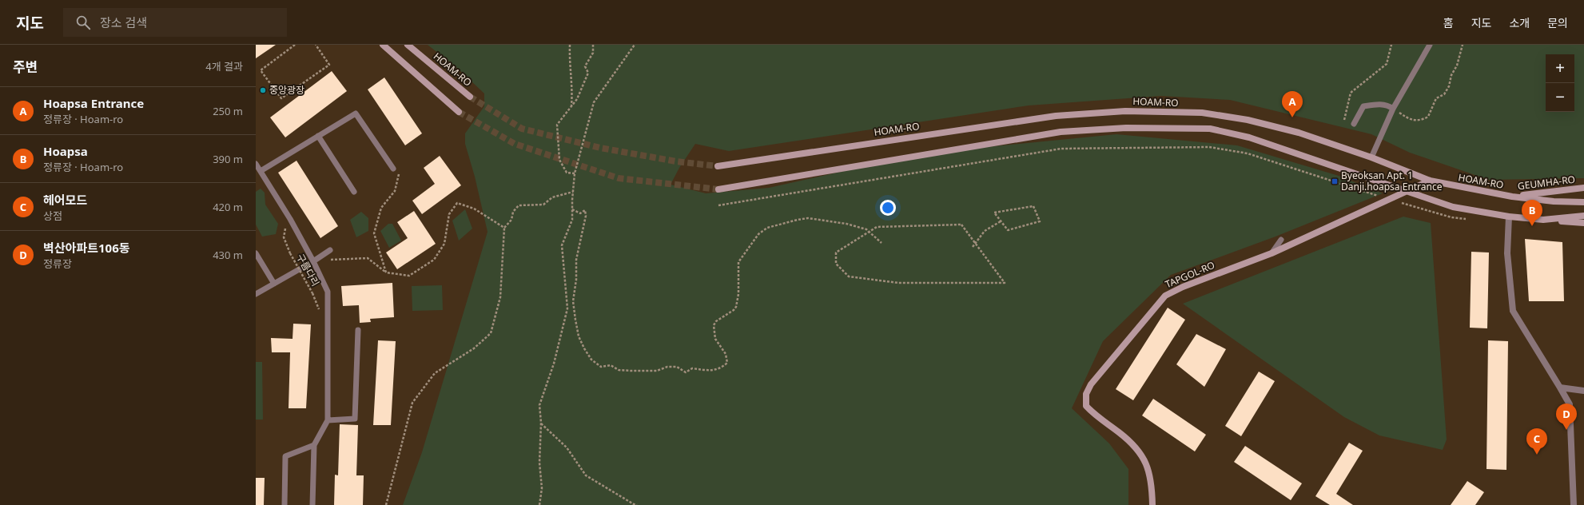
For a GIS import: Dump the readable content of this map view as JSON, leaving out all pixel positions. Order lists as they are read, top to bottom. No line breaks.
{"streets":{"main road":["HOAM-RO","GEUMHA-RO","TAPGOL-RO"],"path":["구름다리"]},"crossings":[["HOAM-RO","GEUMHA-RO"],["HOAM-RO","TAPGOL-RO"]],"places":{"other":["중앙광장"],"transit":["Byeoksan Apt. 1 Danji.hoapsa Entrance"]},"page":{"header":"지도","search":"장소 검색","nav":["홈","지도","소개","문의"],"heading":["주변","4개 결과"],"map_buttons":["+","−"],"list":[{"mark":"A","name":"Hoapsa Entrance","note":"정류장 · Hoam-ro","value":"250 m"},{"mark":"B","name":"Hoapsa","note":"정류장 · Hoam-ro","value":"390 m"},{"mark":"C","name":"헤어모드","note":"상점","value":"420 m"},{"mark":"D","name":"벽산아파트106동","note":"정류장","value":"430 m"}],"pins":["A","B","D","C"]}}
